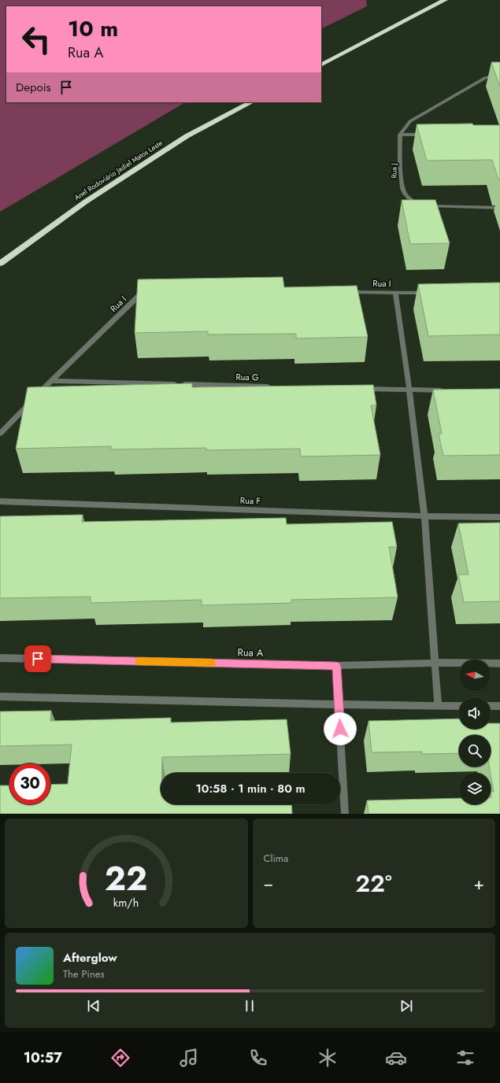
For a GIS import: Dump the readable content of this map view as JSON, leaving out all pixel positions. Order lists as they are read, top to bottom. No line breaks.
{"streets":{"highway":["Anel Rodoviário Jadiel Matos Leste"],"street":["Rua J","Rua I","Rua G","Rua F","Rua A"]},"crossings":[["Rua I","Rua G"]],"north":"left","page":{"turn":["10 m","Rua A"],"then":"Depois","limit":"30","trip":"10:58 · 1 min · 80 m","tile":"Clima","heat":["−","22°","+"],"song":["Afterglow","The Pines"],"tabs":"10:57","gauge":["22","km/h"]}}
